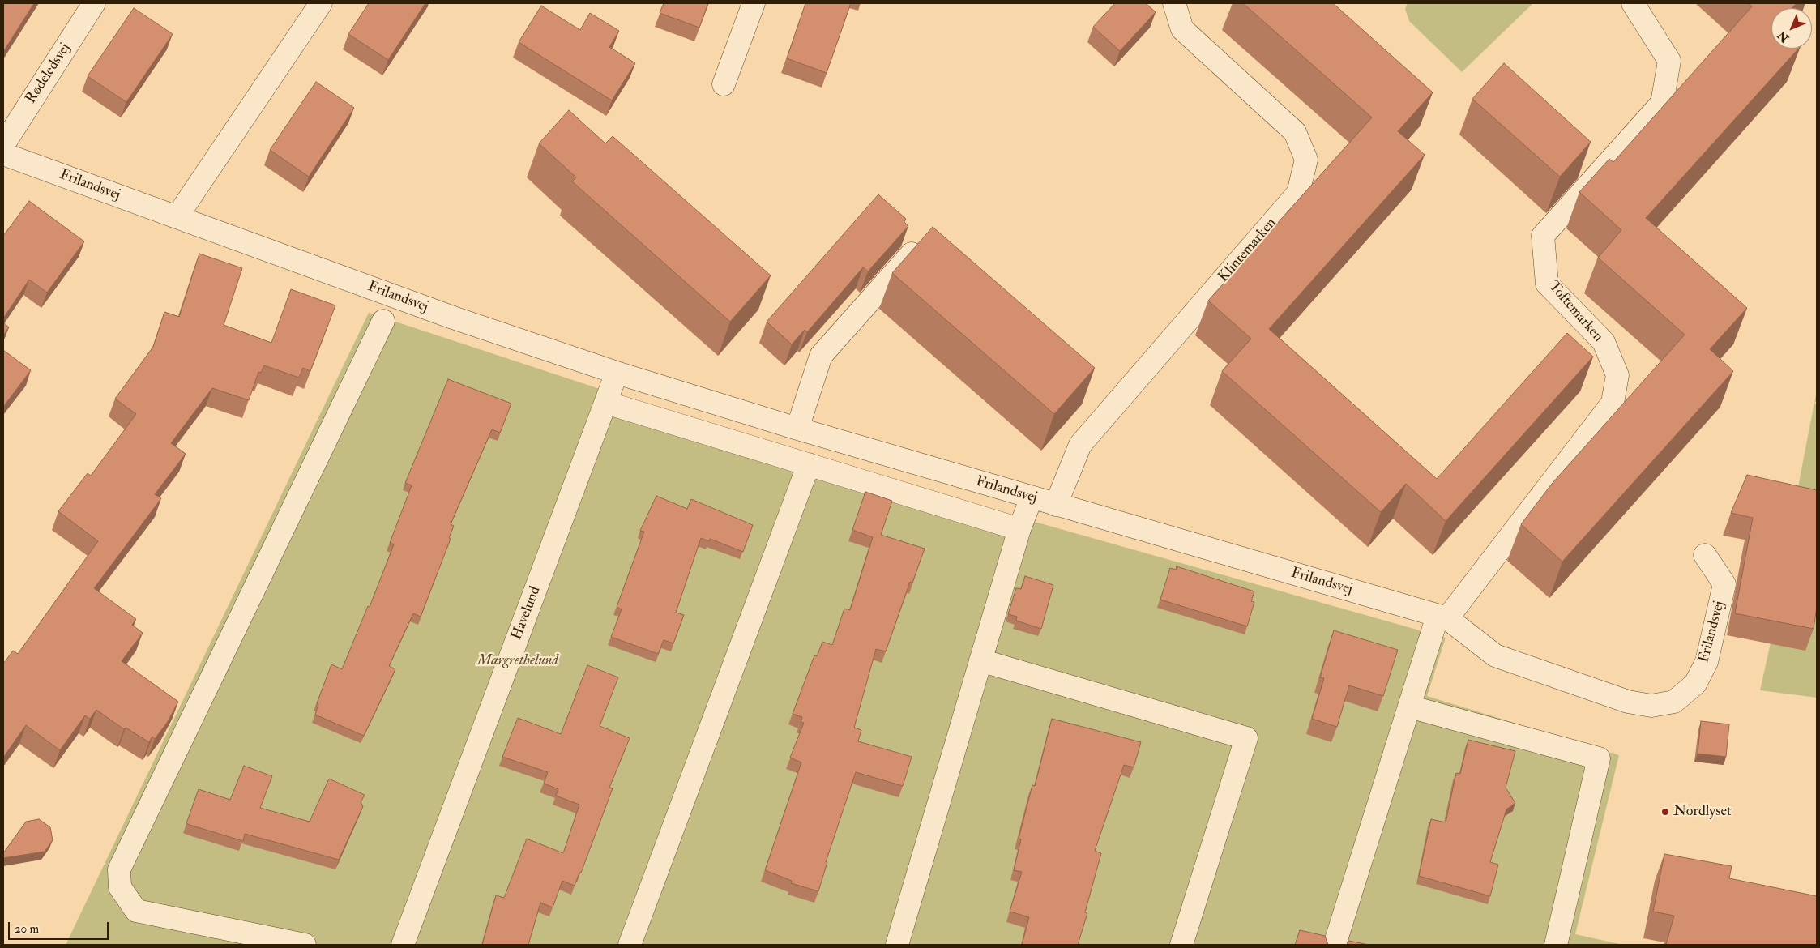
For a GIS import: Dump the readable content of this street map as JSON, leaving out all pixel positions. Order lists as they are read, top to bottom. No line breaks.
{"streets":{"street":["Rødeledsvej","Frilandsvej","Klintemarken","Toftemarken","Havelund"]},"crossings":[["Frilandsvej","Klintemarken"],["Frilandsvej","Toftemarken"],["Frilandsvej","Havelund"]],"parks":["Margrethelund"],"places":["Nordlyset"],"scale_bar":"20 m","north":"bottom left"}
